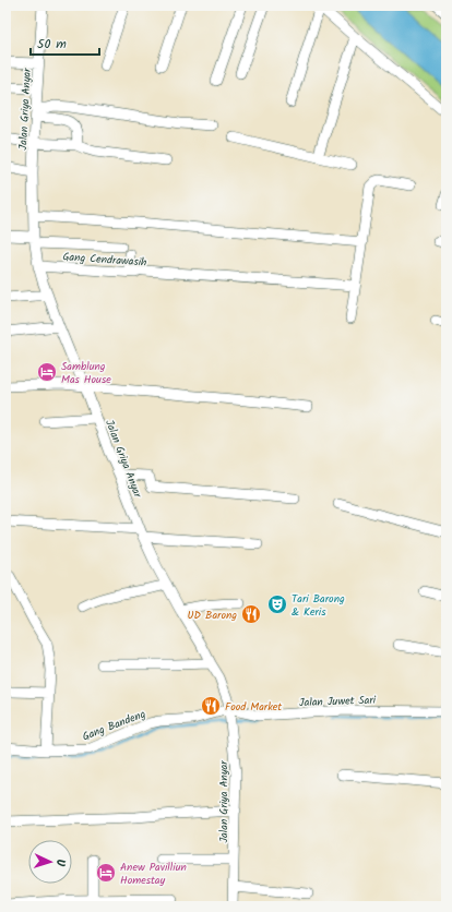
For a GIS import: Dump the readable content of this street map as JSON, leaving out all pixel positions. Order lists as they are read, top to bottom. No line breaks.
{"streets":{"street":["Jalan Griya Anyar","Gang Cendrawasih","Jalan Juwet Sari","Gang Bandeng"]},"crossings":[["Jalan Griya Anyar","Gang Cendrawasih"],["Jalan Griya Anyar","Jalan Juwet Sari"],["Jalan Griya Anyar","Gang Bandeng"],["Jalan Juwet Sari","Gang Bandeng"]],"places":{"hotel":["Samblung Mas House","Anew Pavilliun Homestay"],"theatre":["Tari Barong & Keris"],"restaurant":["UD Barong","Food Market"]},"scale_bar":"50 m","north":"right"}
